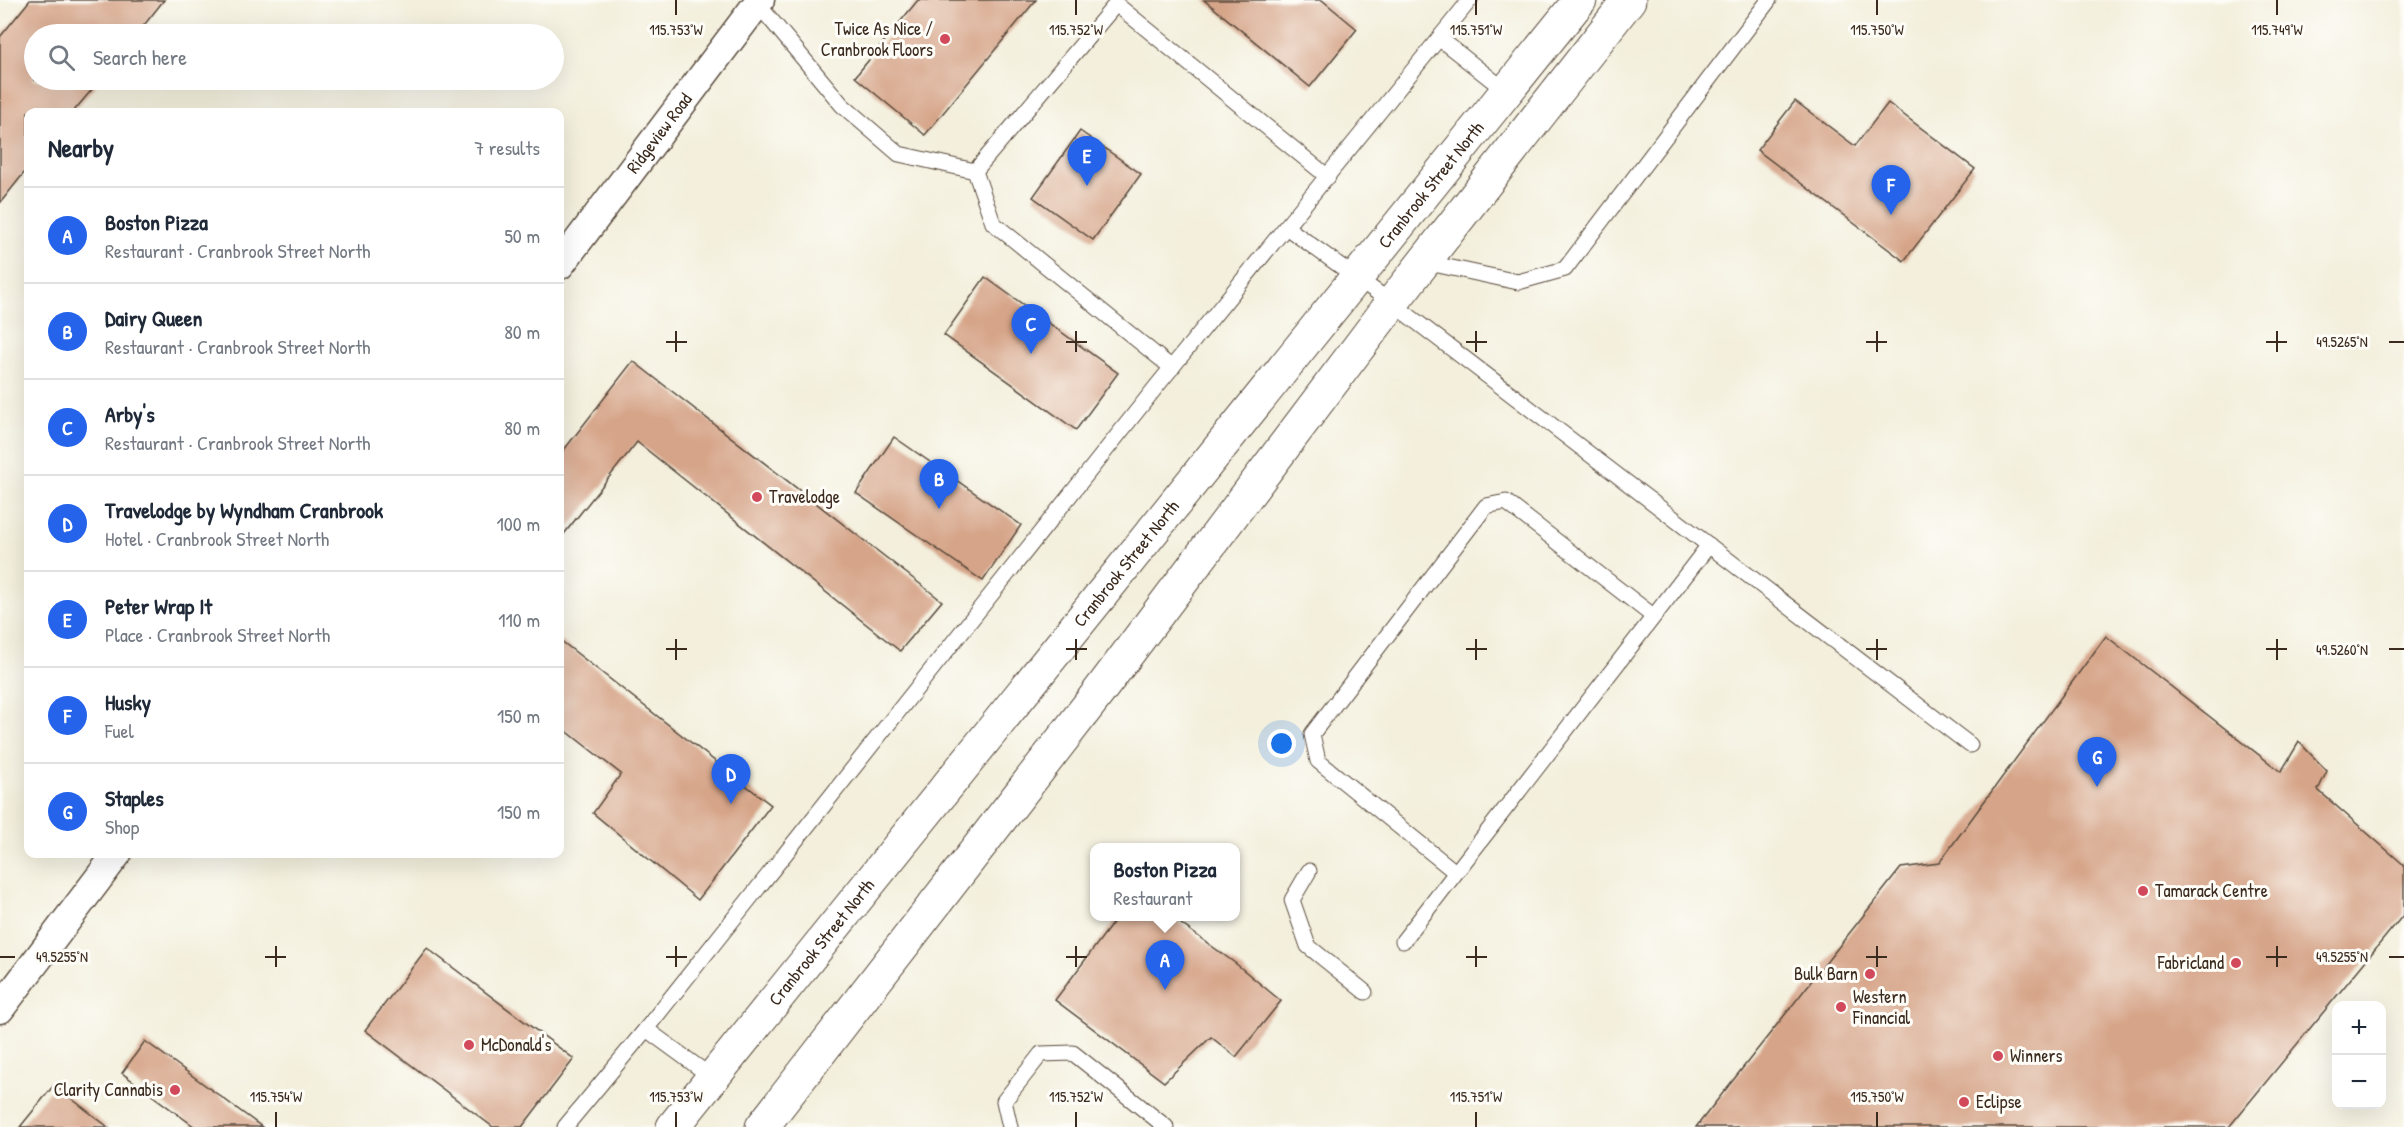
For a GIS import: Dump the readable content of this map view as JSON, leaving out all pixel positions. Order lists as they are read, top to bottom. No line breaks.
{"streets":{"highway":["Cranbrook Street North"],"street":["Ridgeview Road"]},"places":["Twice As Nice / Cranbrook Floors","Travelodge","Tamarack Centre","Fabricland","Bulk Barn","Western Financial","McDonald's","Winners","Clarity Cannabis","Eclipse"],"page":{"search":"Search here","heading":["Nearby","7 results"],"pins":["E","F","C","B","G","D","A"],"list":[{"mark":"A","name":"Boston Pizza","note":"Restaurant · Cranbrook Street North","value":"50 m"},{"mark":"B","name":"Dairy Queen","note":"Restaurant · Cranbrook Street North","value":"80 m"},{"mark":"C","name":"Arby's","note":"Restaurant · Cranbrook Street North","value":"80 m"},{"mark":"D","name":"Travelodge by Wyndham Cranbrook","note":"Hotel · Cranbrook Street North","value":"100 m"},{"mark":"E","name":"Peter Wrap It","note":"Place · Cranbrook Street North","value":"110 m"},{"mark":"F","name":"Husky","note":"Fuel","value":"150 m"},{"mark":"G","name":"Staples","note":"Shop","value":"150 m"}],"popup":["Boston Pizza","Restaurant"],"map_buttons":["+","−"]},"coordinates":["115.753°W","115.752°W","115.751°W","115.750°W","115.749°W","49.5265°N","49.5260°N","49.5255°N","115.754°W"]}
